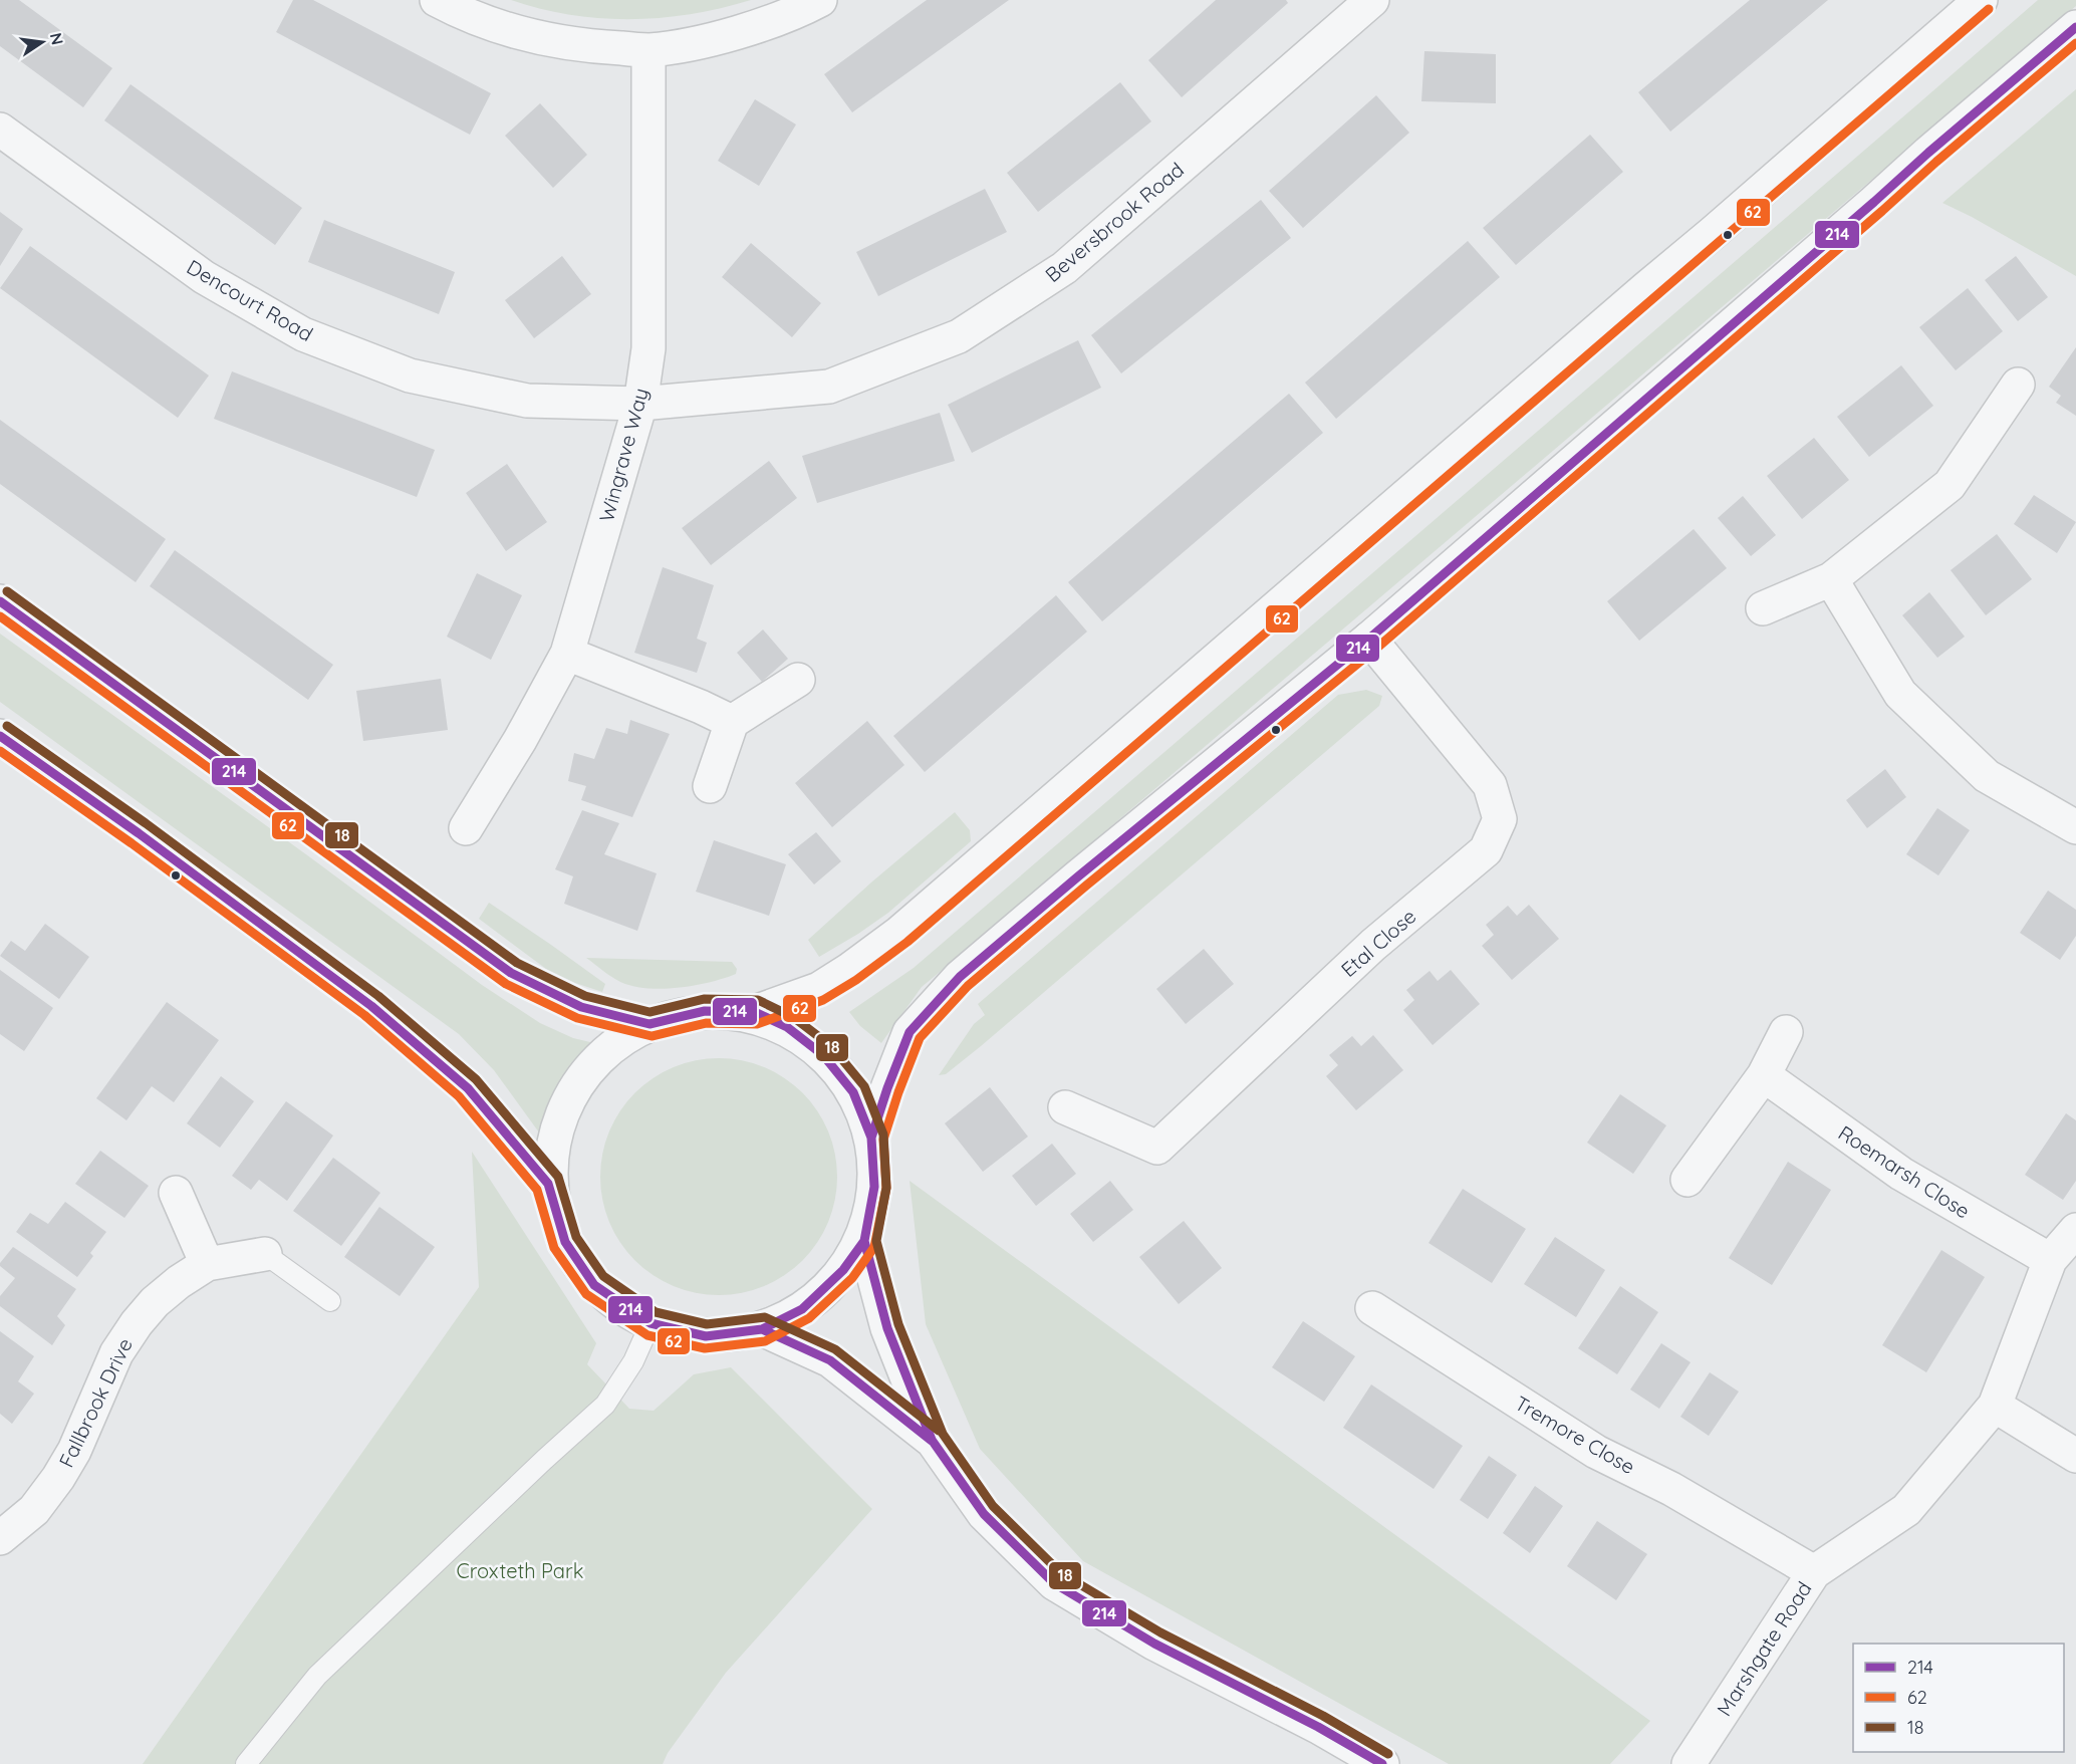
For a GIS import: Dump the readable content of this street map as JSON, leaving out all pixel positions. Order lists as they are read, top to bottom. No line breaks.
{"streets":{"street":["Beversbrook Road","Dencourt Road","Wingrave Way","Etal Close","Roemarsh Close","Fallbrook Drive","Tremore Close","Marshgate Road"]},"crossings":[["Beversbrook Road","Dencourt Road"],["Beversbrook Road","Wingrave Way"],["Dencourt Road","Wingrave Way"],["Roemarsh Close","Marshgate Road"],["Tremore Close","Marshgate Road"]],"parks":["Croxteth Park"],"lines":["transit line 62","transit line 214","transit line 18"],"legend":["214","62","18"],"north":"right"}
